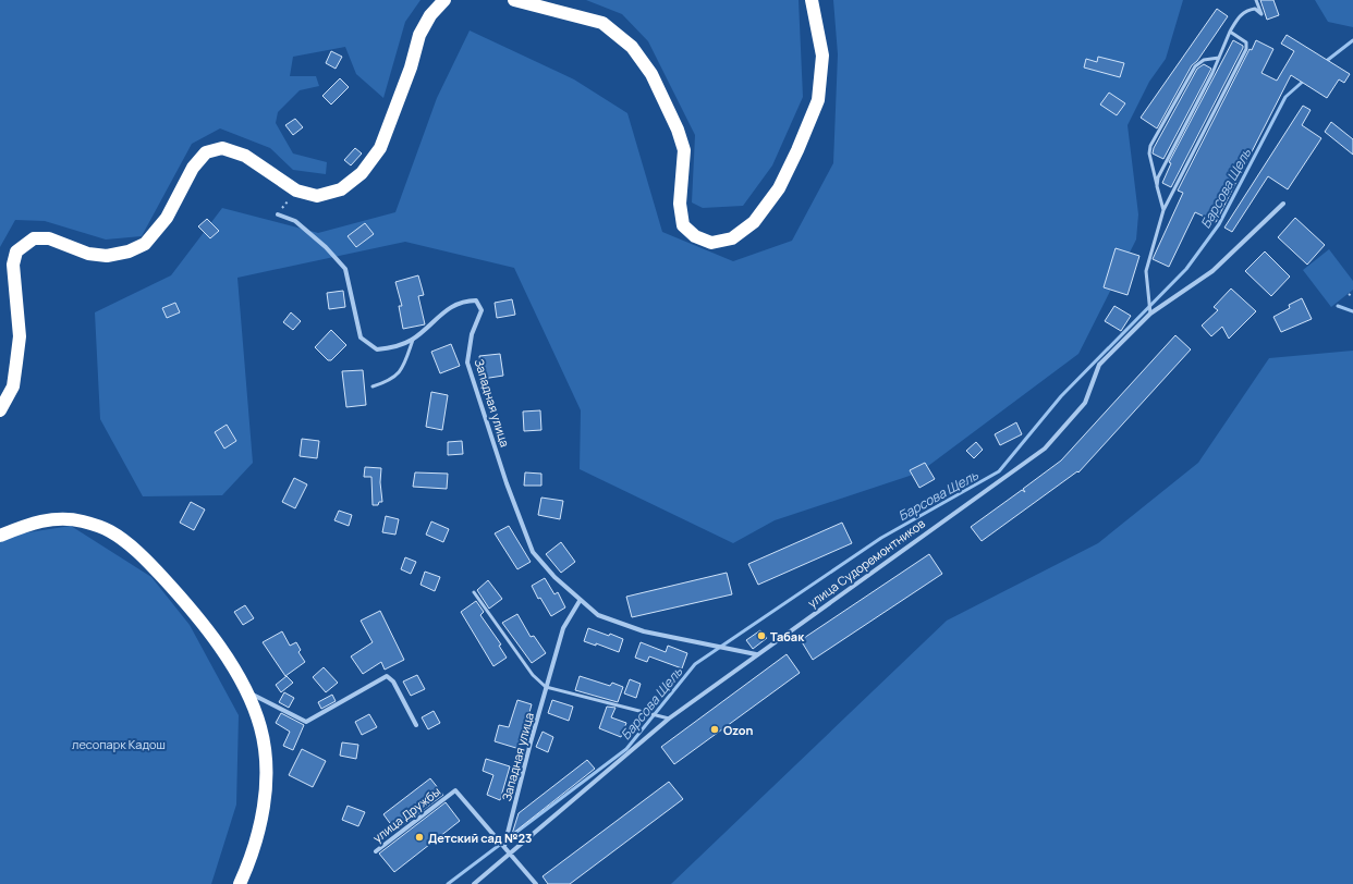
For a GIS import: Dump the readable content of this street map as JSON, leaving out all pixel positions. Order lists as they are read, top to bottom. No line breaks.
{"streets":{"street":["Западная улица","улица Судоремонтников","улица Дружбы"]},"crossings":[["Западная улица","улица Судоремонтников"],["Западная улица","улица Дружбы"],["улица Судоремонтников","улица Дружбы"]],"water":["Барсова Щель"],"parks":["лесопарк Кадош"],"places":["Табак","Ozon","Детский сад №23"]}
